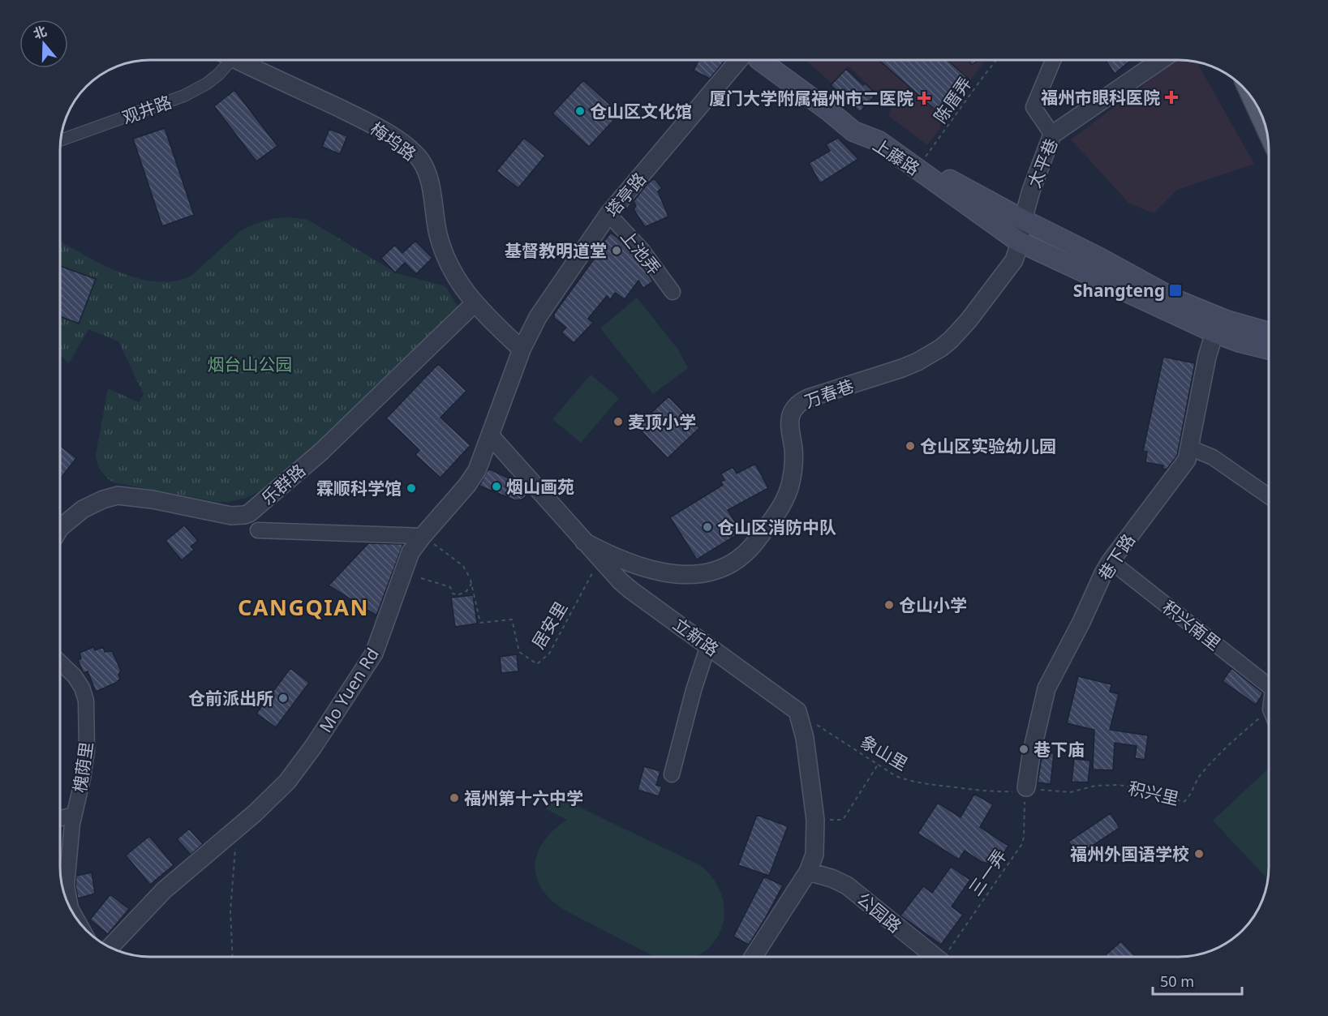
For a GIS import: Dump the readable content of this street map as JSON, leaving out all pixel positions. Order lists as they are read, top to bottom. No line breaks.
{"streets":{"main road":["上藤路"],"street":["观井路","梅坞路","太平巷","塔亭路","上池弄","万春巷","乐群路","巷下路","积兴南里","立新路","Mo Yuen Rd","槐荫里","公园路"],"path":["陈厝弄","居安里","象山里","积兴里","三一弄"]},"crossings":[["梅坞路","塔亭路"],["梅坞路","乐群路"],["梅坞路","Mo Yuen Rd"],["上藤路","太平巷"],["上藤路","万春巷"],["上藤路","巷下路"],["太平巷","万春巷"],["塔亭路","上池弄"],["塔亭路","Mo Yuen Rd"],["万春巷","立新路"],["巷下路","积兴南里"],["巷下路","象山里"],["巷下路","积兴里"],["巷下路","三一弄"],["居安里","立新路"],["立新路","Mo Yuen Rd"],["立新路","象山里"],["象山里","积兴里"],["象山里","三一弄"],["积兴里","三一弄"]],"districts":["CANGQIAN"],"parks":["烟台山公园"],"places":{"health":["福州市眼科医院","厦门大学附属福州市二医院"],"other":["仓山区文化馆","基督教明道堂","麦顶小学","仓山区实验幼儿园","烟山画苑","霖顺科学馆","仓山区消防中队","仓山小学","仓前派出所","巷下庙","福州第十六中学","福州外国语学校"],"transit":["Shangteng"]},"scale_bar":"50 m","north":"top"}
